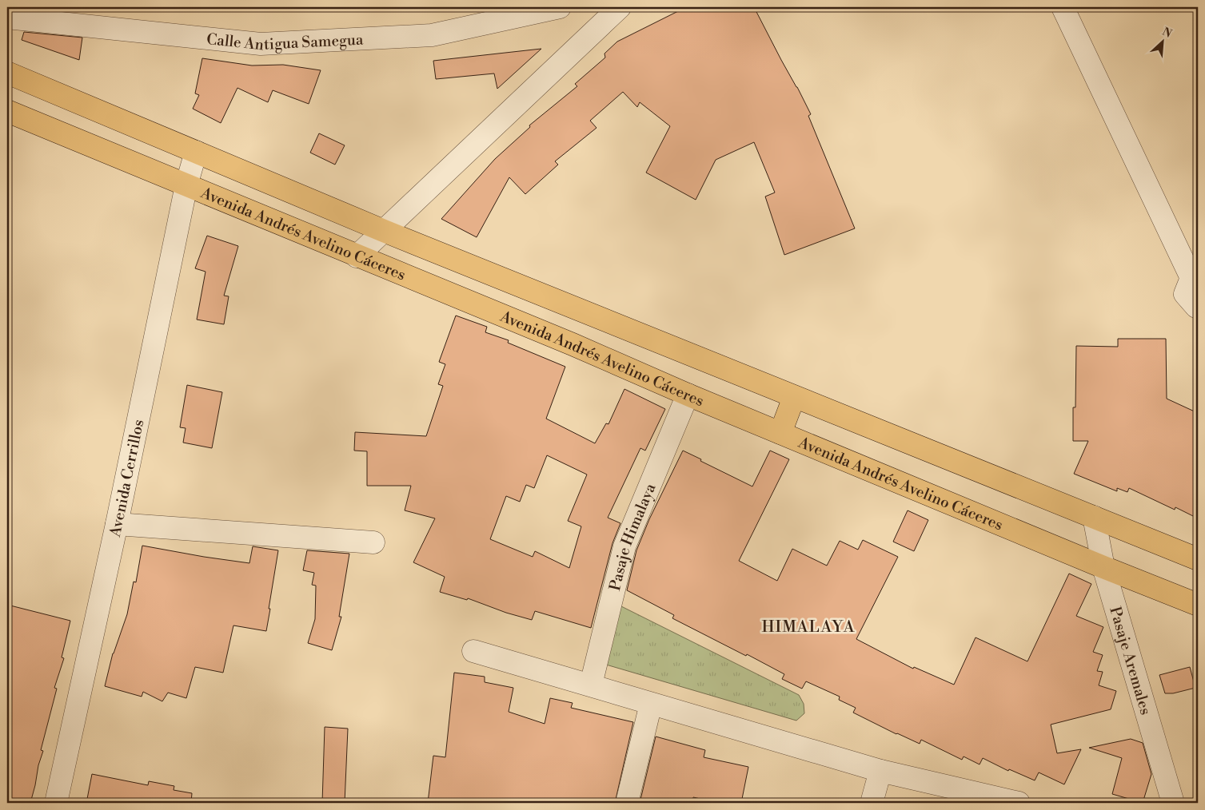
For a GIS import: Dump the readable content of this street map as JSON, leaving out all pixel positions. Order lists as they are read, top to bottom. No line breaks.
{"streets":{"highway":["Avenida Andrés Avelino Cáceres"],"street":["Calle Antigua Samegua","Avenida Cerrillos","Pasaje Himalaya","Pasaje Aremales"]},"crossings":[["Avenida Andrés Avelino Cáceres","Avenida Cerrillos"],["Avenida Andrés Avelino Cáceres","Pasaje Himalaya"],["Avenida Andrés Avelino Cáceres","Pasaje Aremales"]],"districts":["HIMALAYA"],"north":"top right"}
